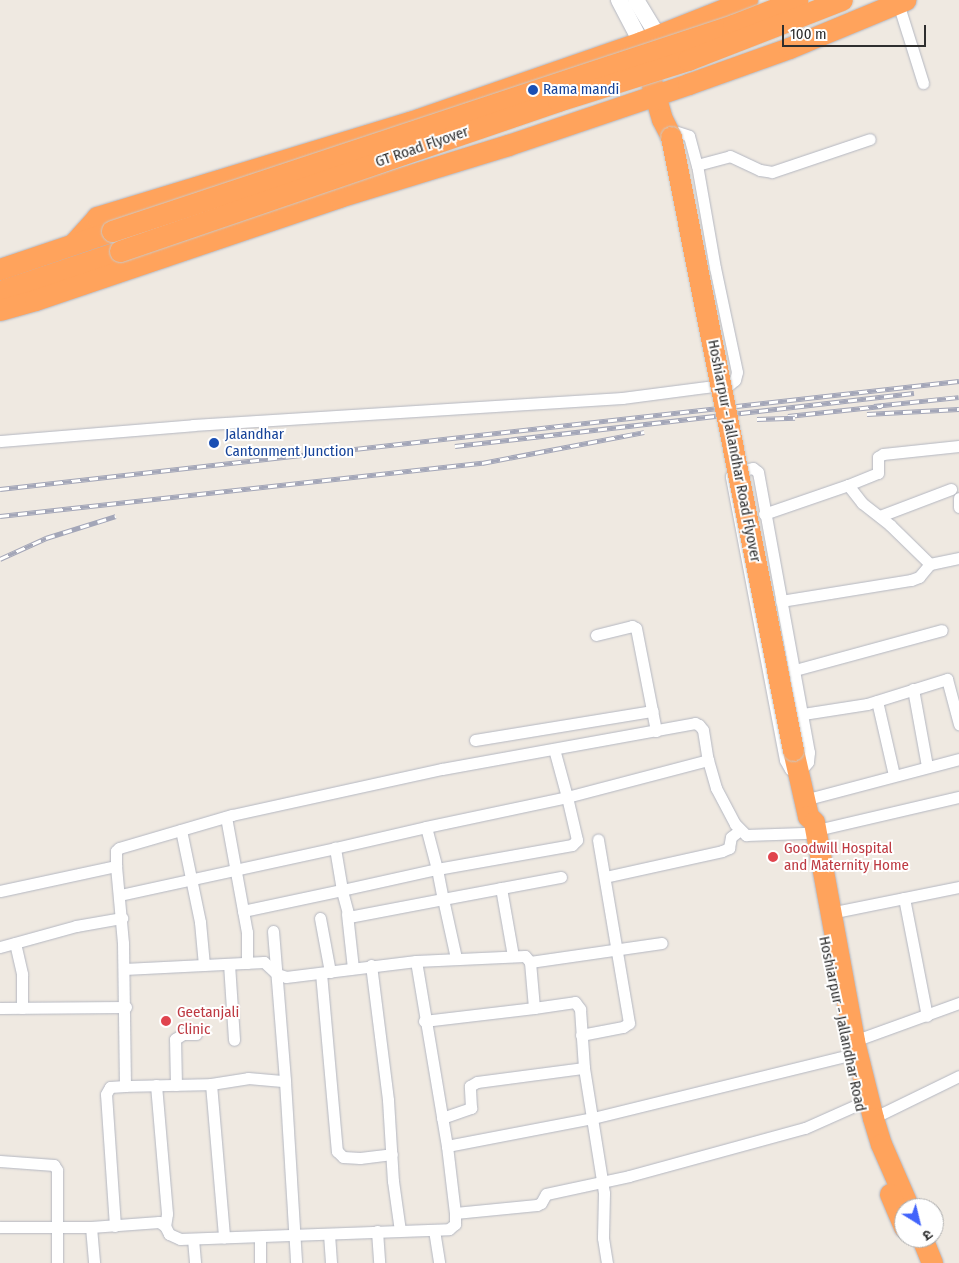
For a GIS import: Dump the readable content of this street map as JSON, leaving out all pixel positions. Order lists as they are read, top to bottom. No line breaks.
{"streets":{"highway":["GT Road Flyover","Hoshiarpur - Jallandhar Road Flyover","Hoshiarpur - Jallandhar Road"]},"crossings":[["Hoshiarpur - Jallandhar Road Flyover","Hoshiarpur - Jallandhar Road"]],"places":["Rama mandi","Jalandhar Cantonment Junction","Goodwill Hospital and Maternity Home","Geetanjali Clinic"],"scale_bar":"100 m","north":"bottom right"}
